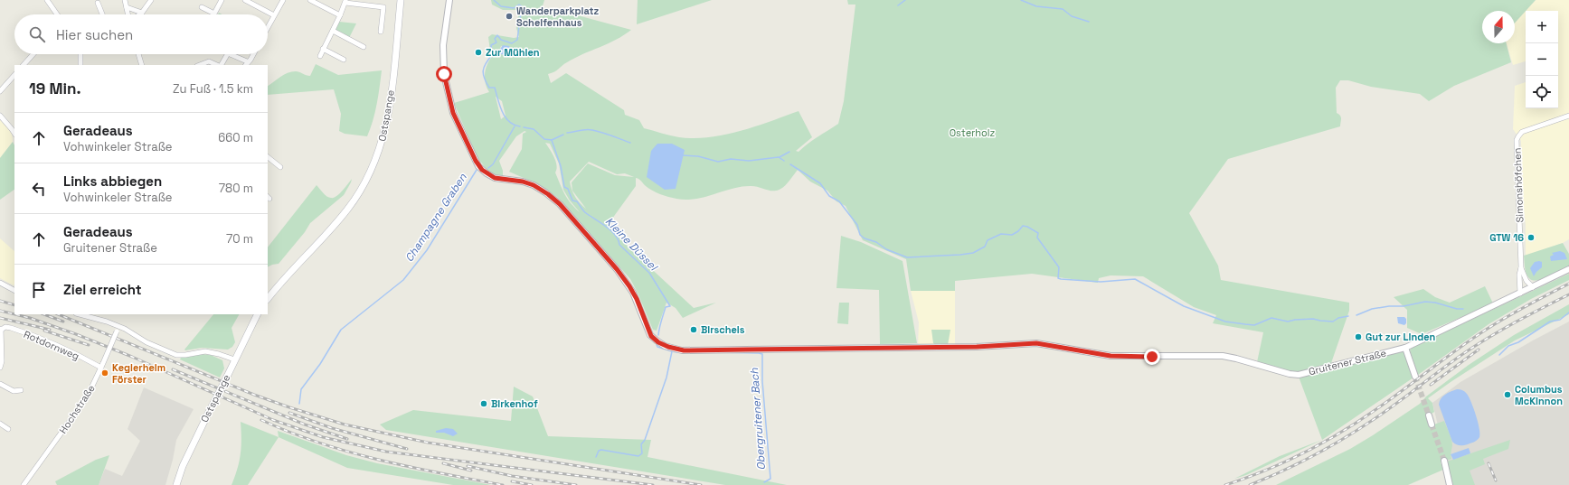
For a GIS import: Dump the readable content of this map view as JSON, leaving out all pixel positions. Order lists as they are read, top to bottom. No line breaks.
{"streets":{"main road":["Ostspange"],"street":["Simonshöfchen","Rotdornweg","Gruitener Straße","Hochstraße"]},"crossings":[["Simonshöfchen","Gruitener Straße"],["Rotdornweg","Hochstraße"]],"water":["Champagne Graben","Kleine Düssel","Obergruitener Bach"],"parks":["Osterholz"],"places":["Wanderparkplatz Scheifenhaus","Zur Mühlen","GTW 16","Birschels","Gut zur Linden","Keglerheim Förster","Columbus McKinnon","Birkenhof"],"north":"top","page":{"map_buttons":["+","−"],"search":"Hier suchen","heading":["19 Min.","Zu Fuß · 1.5 km"],"list":[["Geradeaus","Vohwinkeler Straße","660 m"],["Links abbiegen","Vohwinkeler Straße","780 m"],["Geradeaus","Gruitener Straße","70 m"],"Ziel erreicht"]}}
